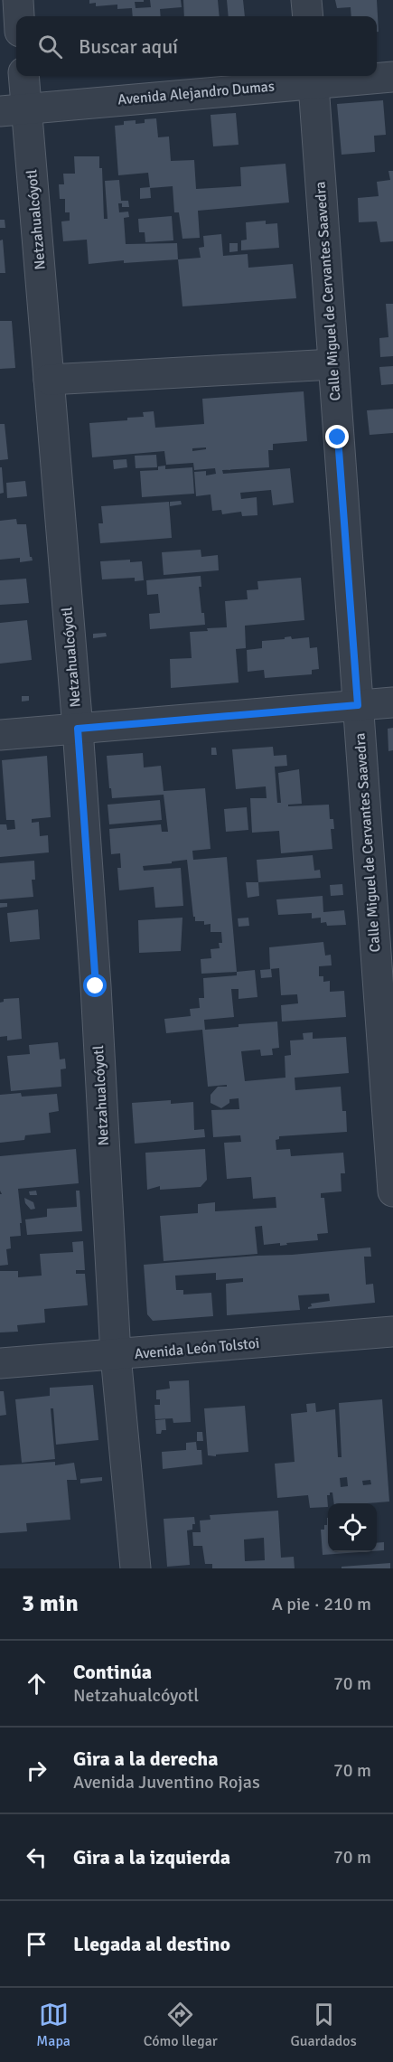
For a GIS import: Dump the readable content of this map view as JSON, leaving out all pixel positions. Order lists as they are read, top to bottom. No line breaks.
{"streets":{"street":["Avenida Alejandro Dumas","Netzahualcóyotl","Calle Miguel de Cervantes Saavedra","Avenida León Tolstoi"]},"crossings":[["Avenida Alejandro Dumas","Netzahualcóyotl"],["Avenida Alejandro Dumas","Calle Miguel de Cervantes Saavedra"],["Netzahualcóyotl","Avenida León Tolstoi"]],"page":{"search":"Buscar aquí","heading":["3 min","A pie · 210 m"],"list":[["Continúa","Netzahualcóyotl","70 m"],["Gira a la derecha","Avenida Juventino Rojas","70 m"],["Gira a la izquierda","70 m"],"Llegada al destino"],"nav":["Mapa","Cómo llegar","Guardados"]}}
